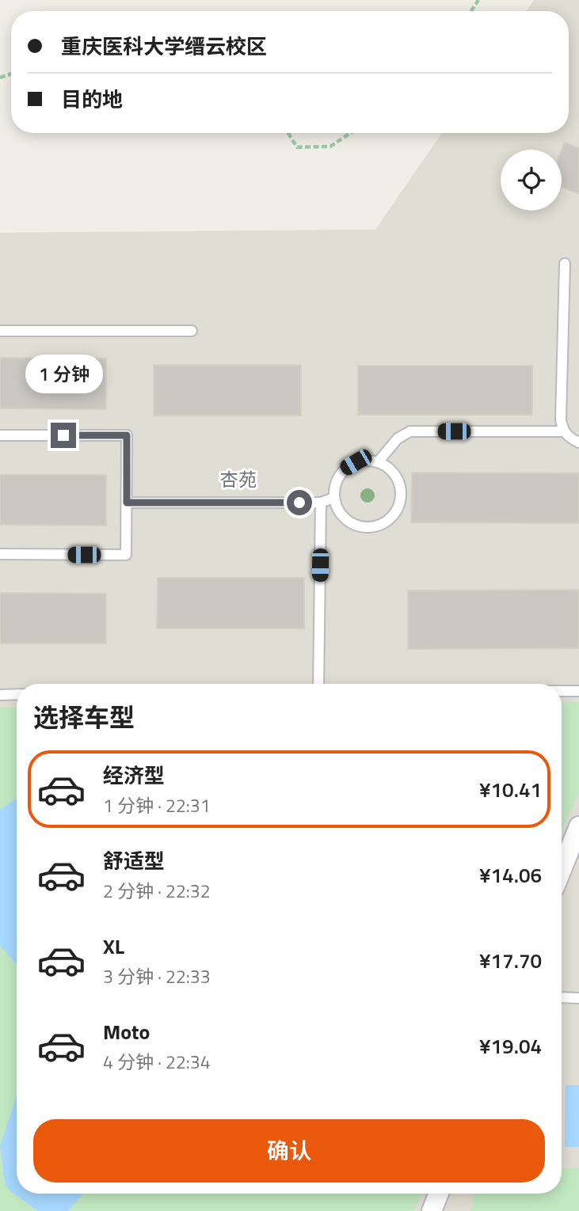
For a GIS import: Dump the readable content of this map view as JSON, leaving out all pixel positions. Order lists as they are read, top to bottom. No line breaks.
{"districts":["杏苑"],"page":{"banner":["重庆医科大学缙云校区","目的地"],"bubble":"1 分钟","heading":"选择车型","list":[{"name":"经济型","note":"1 分钟 · 22:31","value":"¥10.41"},{"name":"舒适型","note":"2 分钟 · 22:32","value":"¥14.06"},{"name":"XL","note":"3 分钟 · 22:33","value":"¥17.70"},{"name":"Moto","note":"4 分钟 · 22:34","value":"¥19.04"}],"buttons":"确认"}}
